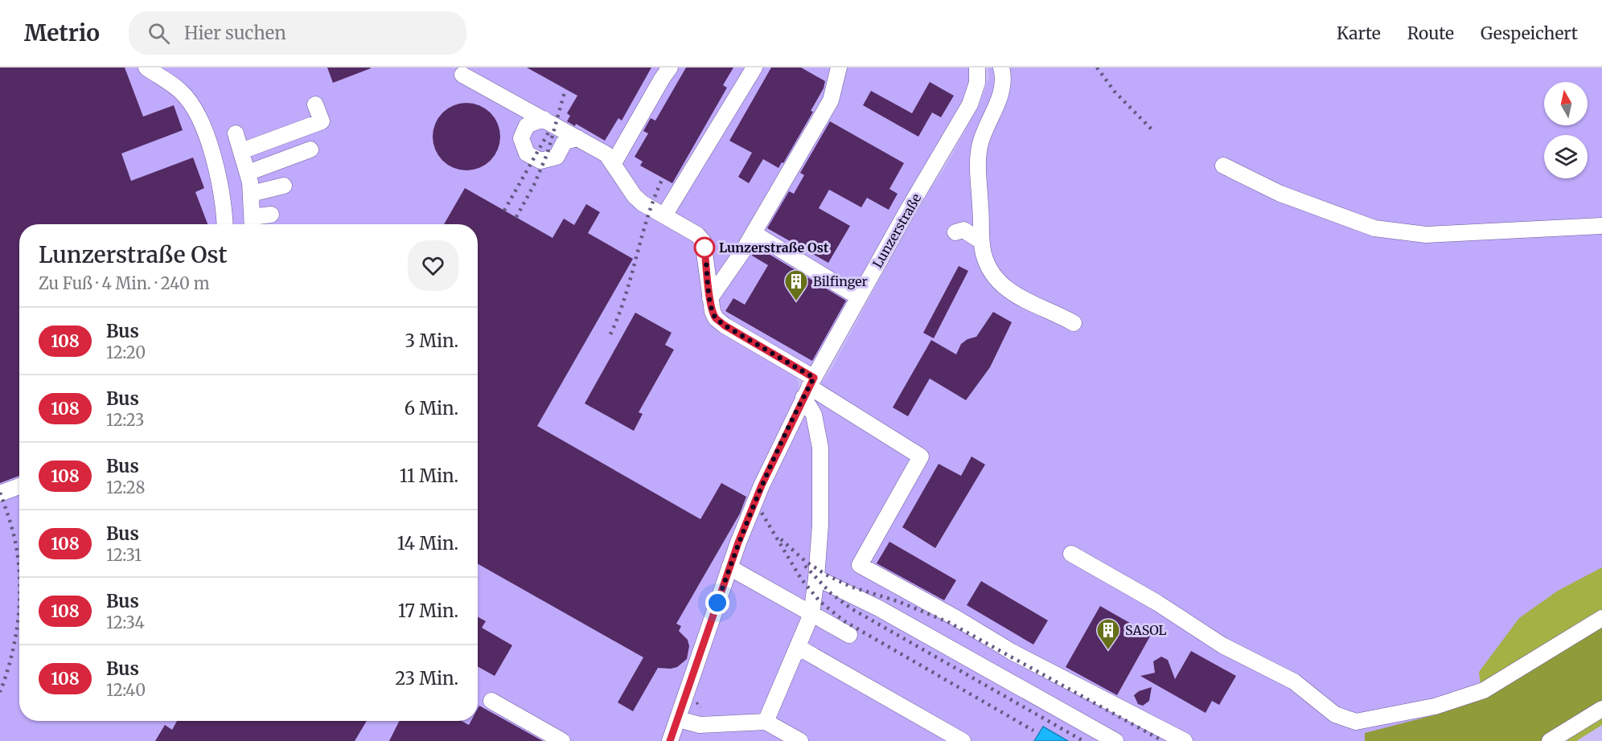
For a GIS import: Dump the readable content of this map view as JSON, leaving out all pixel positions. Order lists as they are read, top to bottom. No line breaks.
{"streets":{"street":["Lunzerstraße"]},"places":{"other":["Lunzerstraße Ost"],"building":["Bilfinger","SASOL"]},"lines":["bus line 108"],"north":"top","page":{"header":"Metrio","search":"Hier suchen","nav":["Karte","Route","Gespeichert"],"heading":["Lunzerstraße Ost","Zu Fuß · 4 Min. · 240 m"],"list":[{"mark":"108","name":"Bus","note":"12:20","value":"3 Min."},{"mark":"108","name":"Bus","note":"12:23","value":"6 Min."},{"mark":"108","name":"Bus","note":"12:28","value":"11 Min."},{"mark":"108","name":"Bus","note":"12:31","value":"14 Min."},{"mark":"108","name":"Bus","note":"12:34","value":"17 Min."},{"mark":"108","name":"Bus","note":"12:40","value":"23 Min."}]}}
